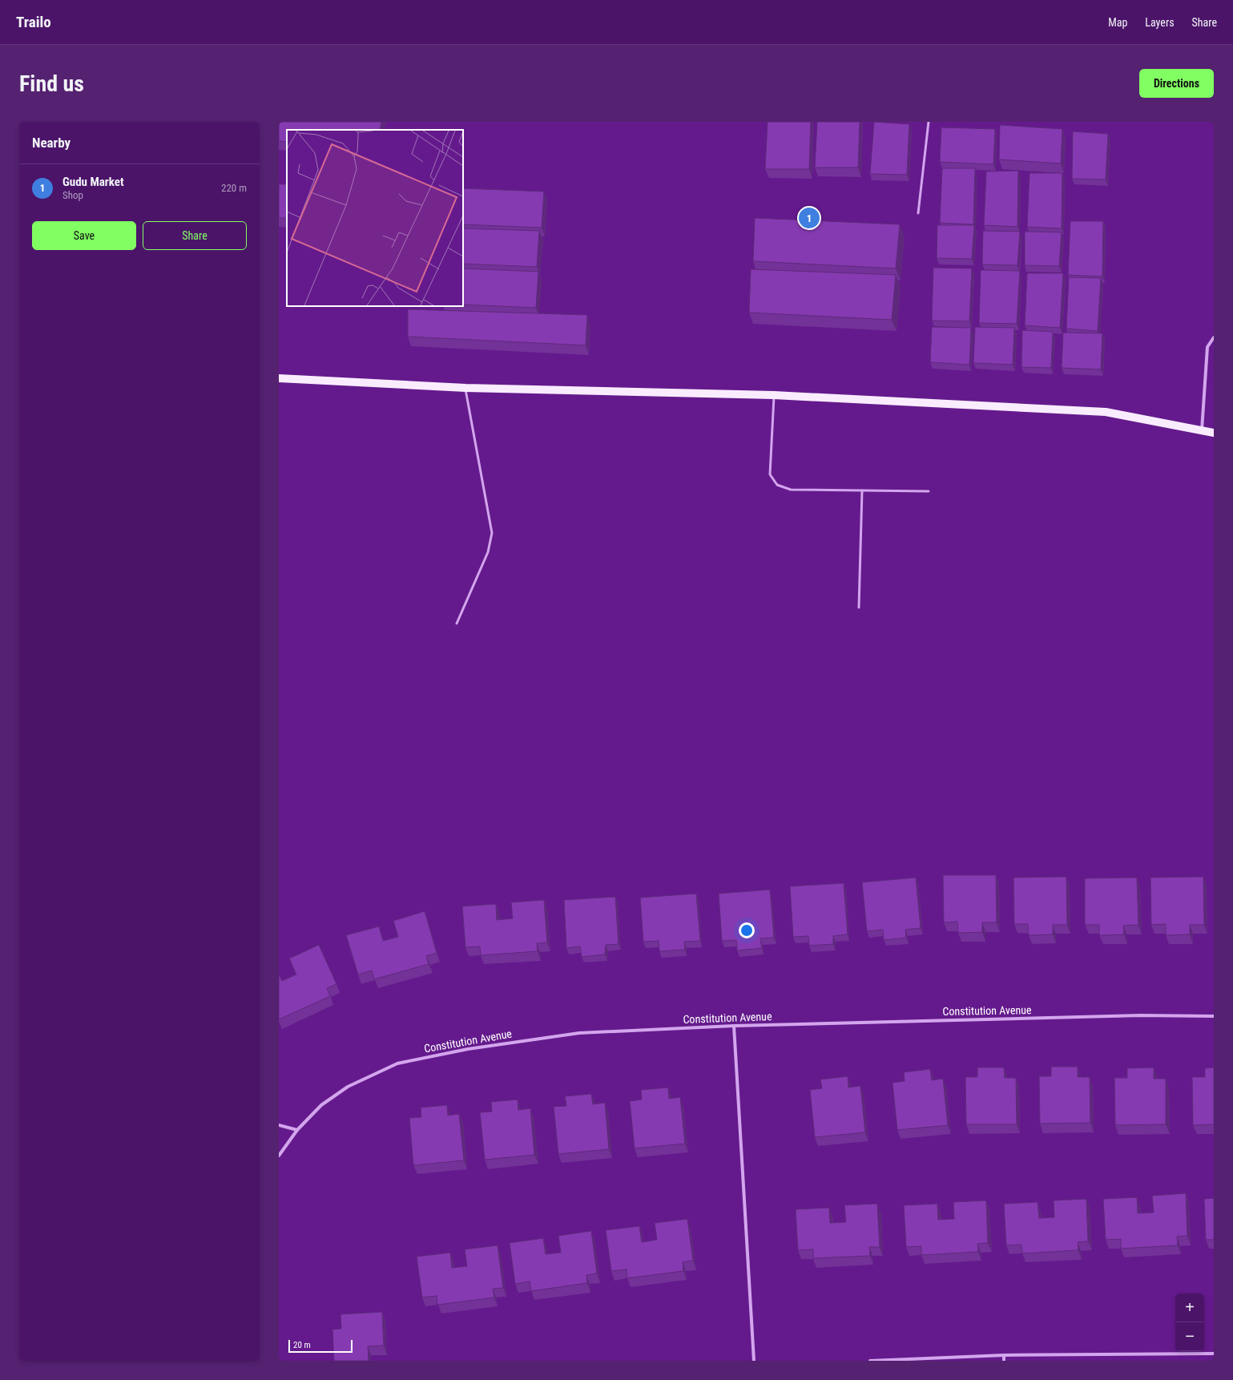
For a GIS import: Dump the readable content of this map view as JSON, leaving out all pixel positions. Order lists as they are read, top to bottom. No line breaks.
{"streets":{"street":["Constitution Avenue"]},"scale_bar":"20 m","page":{"header":"Trailo","nav":["Map","Layers","Share"],"buttons":["Directions",["Save","Share"]],"title":"Find us","heading":"Nearby","list":[{"mark":"1","name":"Gudu Market","note":"Shop","value":"220 m"}],"pins":"1","map_buttons":["+","−"],"scale":"20 m"}}
